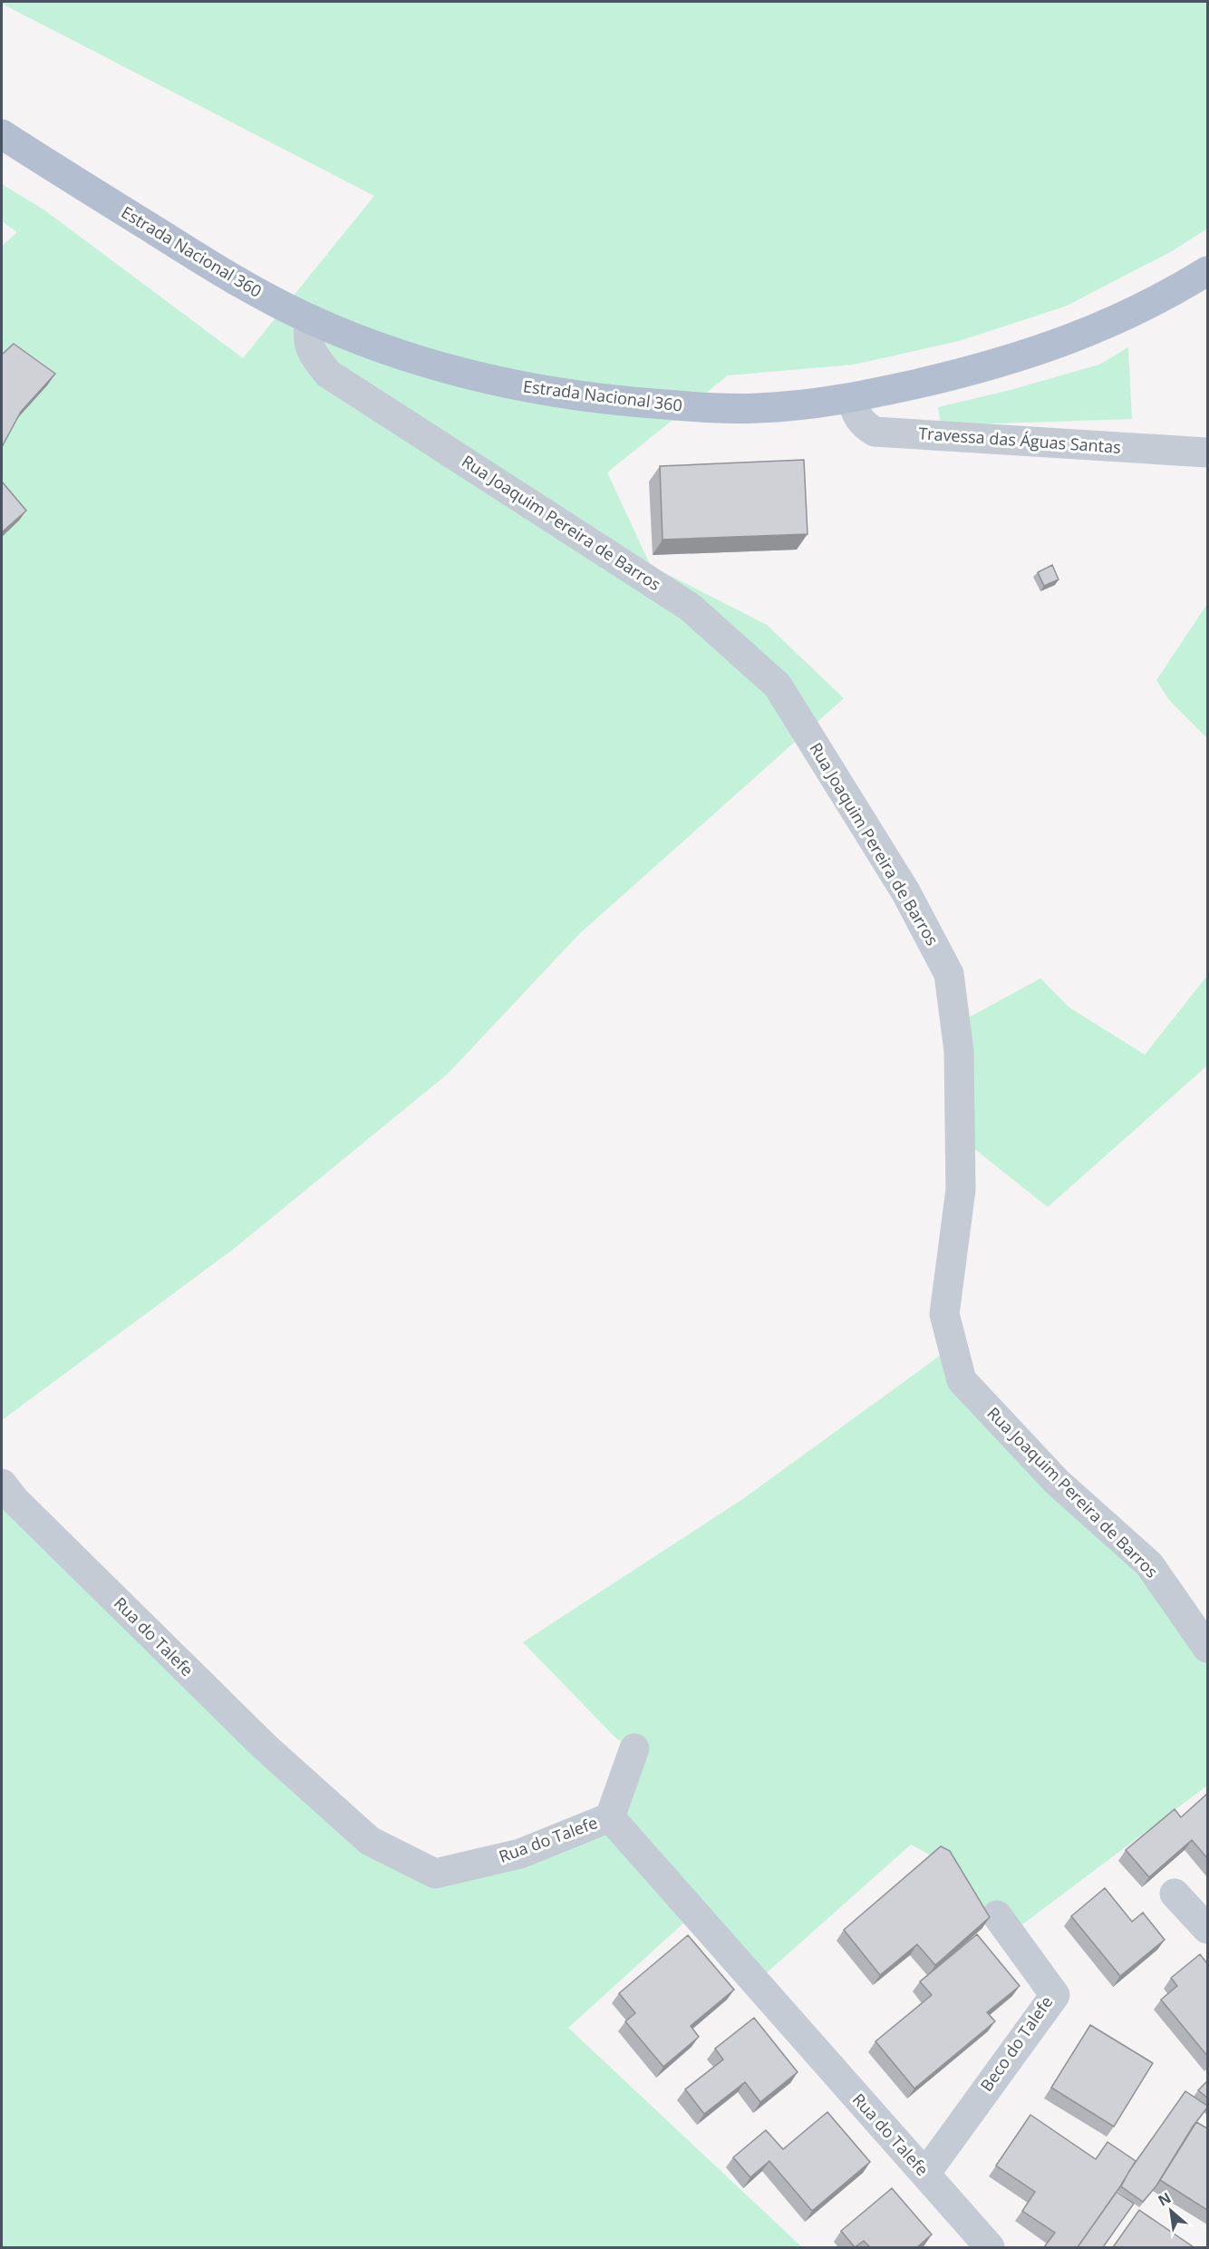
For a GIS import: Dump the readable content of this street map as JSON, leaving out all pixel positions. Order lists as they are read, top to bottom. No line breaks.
{"streets":{"main road":["Estrada Nacional 360"],"street":["Travessa das Águas Santas","Rua Joaquim Pereira de Barros","Rua do Talefe","Beco do Talefe"]},"crossings":[["Estrada Nacional 360","Travessa das Águas Santas"],["Estrada Nacional 360","Rua Joaquim Pereira de Barros"],["Rua do Talefe","Beco do Talefe"]],"north":"top left"}
